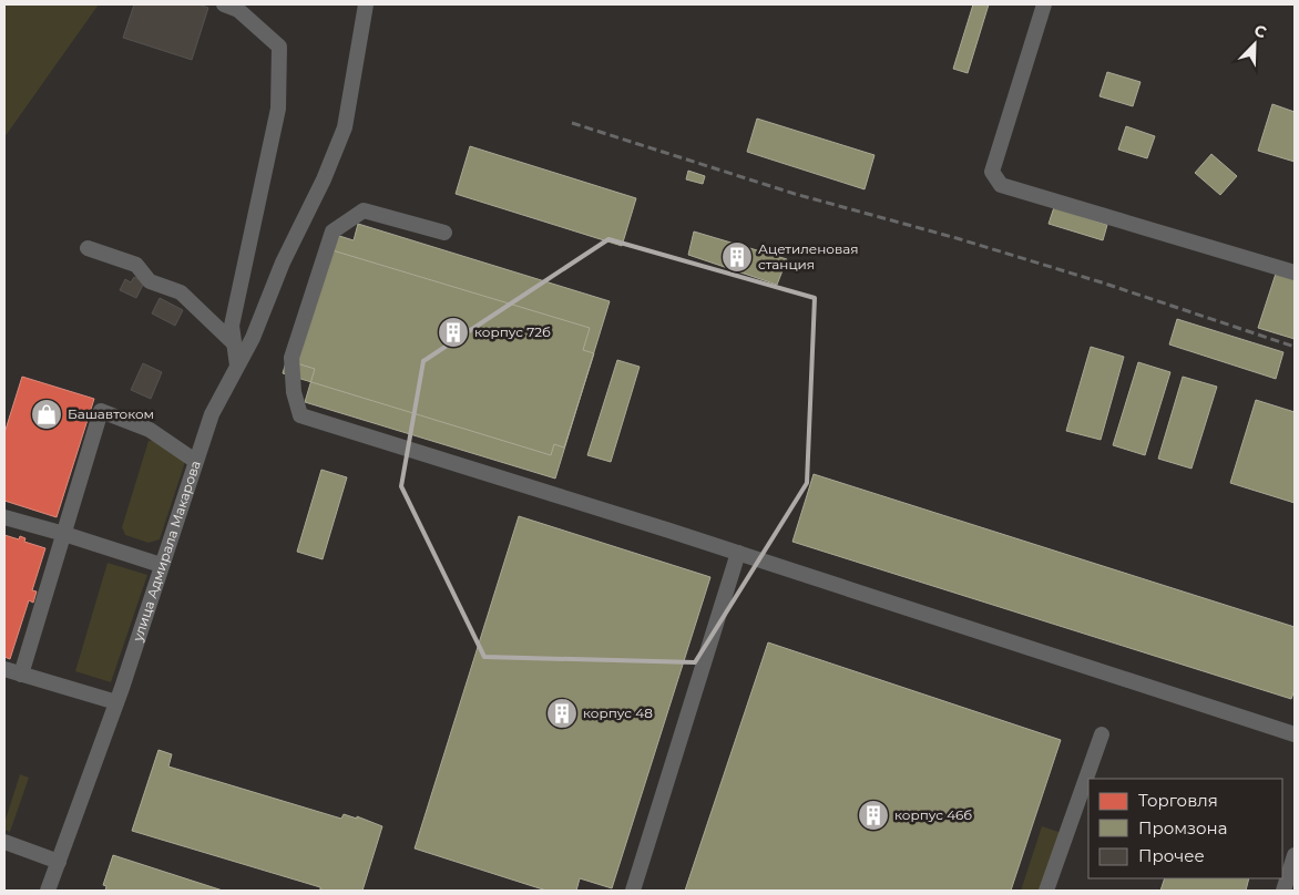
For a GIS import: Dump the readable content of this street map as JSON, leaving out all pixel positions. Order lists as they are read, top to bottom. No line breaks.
{"streets":{"street":["улица Адмирала Макарова"]},"places":{"building":["Ацетиленовая станция","корпус 72б","корпус 48","корпус 46б"],"shop":["Башавтоком"]},"legend":["Торговля","Промзона","Прочее"],"north":"top right"}
